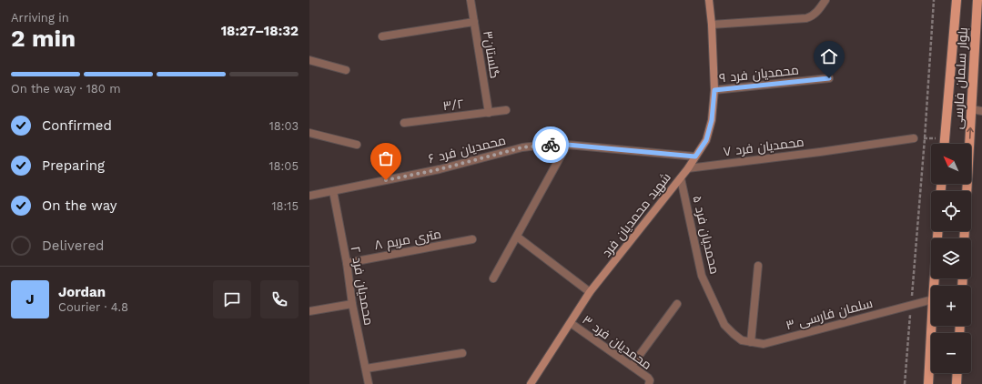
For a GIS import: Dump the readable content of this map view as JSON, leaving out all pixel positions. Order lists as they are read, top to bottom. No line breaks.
{"streets":{"main road":["بلوار سلمان فارسی"],"street":["گلستان۳","۹ محمدیان فرد","۳/۲","۷ محمدیان فرد","۶ محمدیان فرد","شهید محمدیان فرد","۵ محمدیان فرد","۸ متری مریم","۲ محمدیان فرد","۳ سلمان فارسی","۳ محمدیان فرد"]},"crossings":[["گلستان۳","۳/۲"],["۹ محمدیان فرد","شهید محمدیان فرد"],["۷ محمدیان فرد","شهید محمدیان فرد"],["۶ محمدیان فرد","شهید محمدیان فرد"],["۶ محمدیان فرد","۲ محمدیان فرد"],["شهید محمدیان فرد","۵ محمدیان فرد"],["شهید محمدیان فرد","۳ محمدیان فرد"],["۵ محمدیان فرد","۳ سلمان فارسی"],["۸ متری مریم","۲ محمدیان فرد"]],"north":"top left","page":{"heading":["2 min","Arriving in","18:27–18:32"],"panel":["Jordan","Courier · 4.8"],"bar":"On the way · 180 m","list":[["Confirmed","18:03"],["Preparing","18:05"],["On the way","18:15"],"Delivered"],"map_buttons":["+","−"],"round":"J"}}
